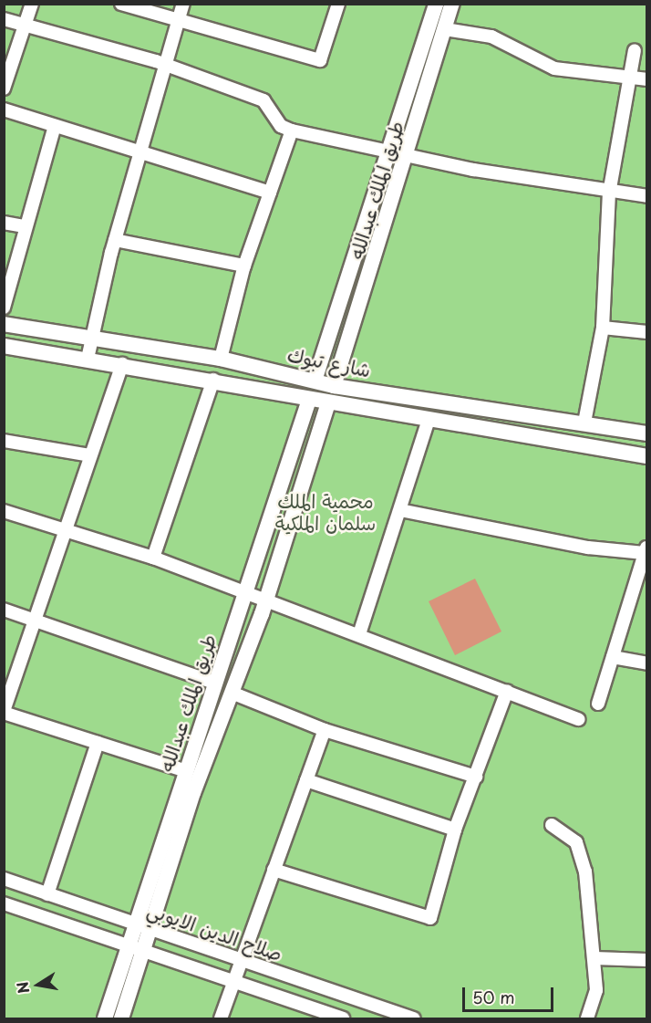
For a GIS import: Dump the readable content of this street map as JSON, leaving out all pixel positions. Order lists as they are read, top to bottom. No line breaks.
{"streets":{"main road":["طريق الملك عبدالله","شارع تبوك"],"street":["صلاح الدين الايوبي"]},"crossings":[["طريق الملك عبدالله","شارع تبوك"],["طريق الملك عبدالله","صلاح الدين الايوبي"]],"parks":["محمية الملك سلمان الملكية"],"scale_bar":"50 m","north":"left"}
